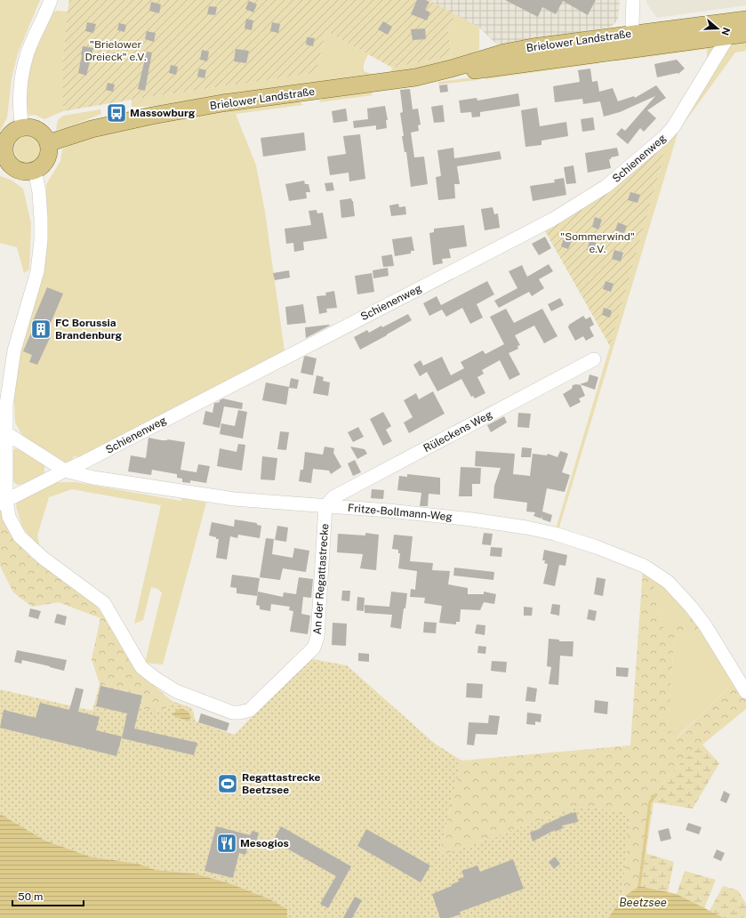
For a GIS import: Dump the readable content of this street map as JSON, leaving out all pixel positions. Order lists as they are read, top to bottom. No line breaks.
{"streets":{"main road":["Brielower Landstraße"],"street":["Schienenweg","Rüleckens Weg","Fritze-Bollmann-Weg","An der Regattastrecke"]},"crossings":[["Brielower Landstraße","Schienenweg"],["Schienenweg","Fritze-Bollmann-Weg"],["Schienenweg","An der Regattastrecke"],["Rüleckens Weg","Fritze-Bollmann-Weg"],["Rüleckens Weg","An der Regattastrecke"],["Fritze-Bollmann-Weg","An der Regattastrecke"]],"water":["Beetzsee"],"parks":["\"Brielower Dreieck\" e.V.","\"Sommerwind\" e.V."],"places":{"bus stop":["Massowburg"],"building":["FC Borussia Brandenburg"],"sports":["Regattastrecke Beetzsee"],"restaurant":["Mesogios"]},"scale_bar":"50 m","north":"right"}
